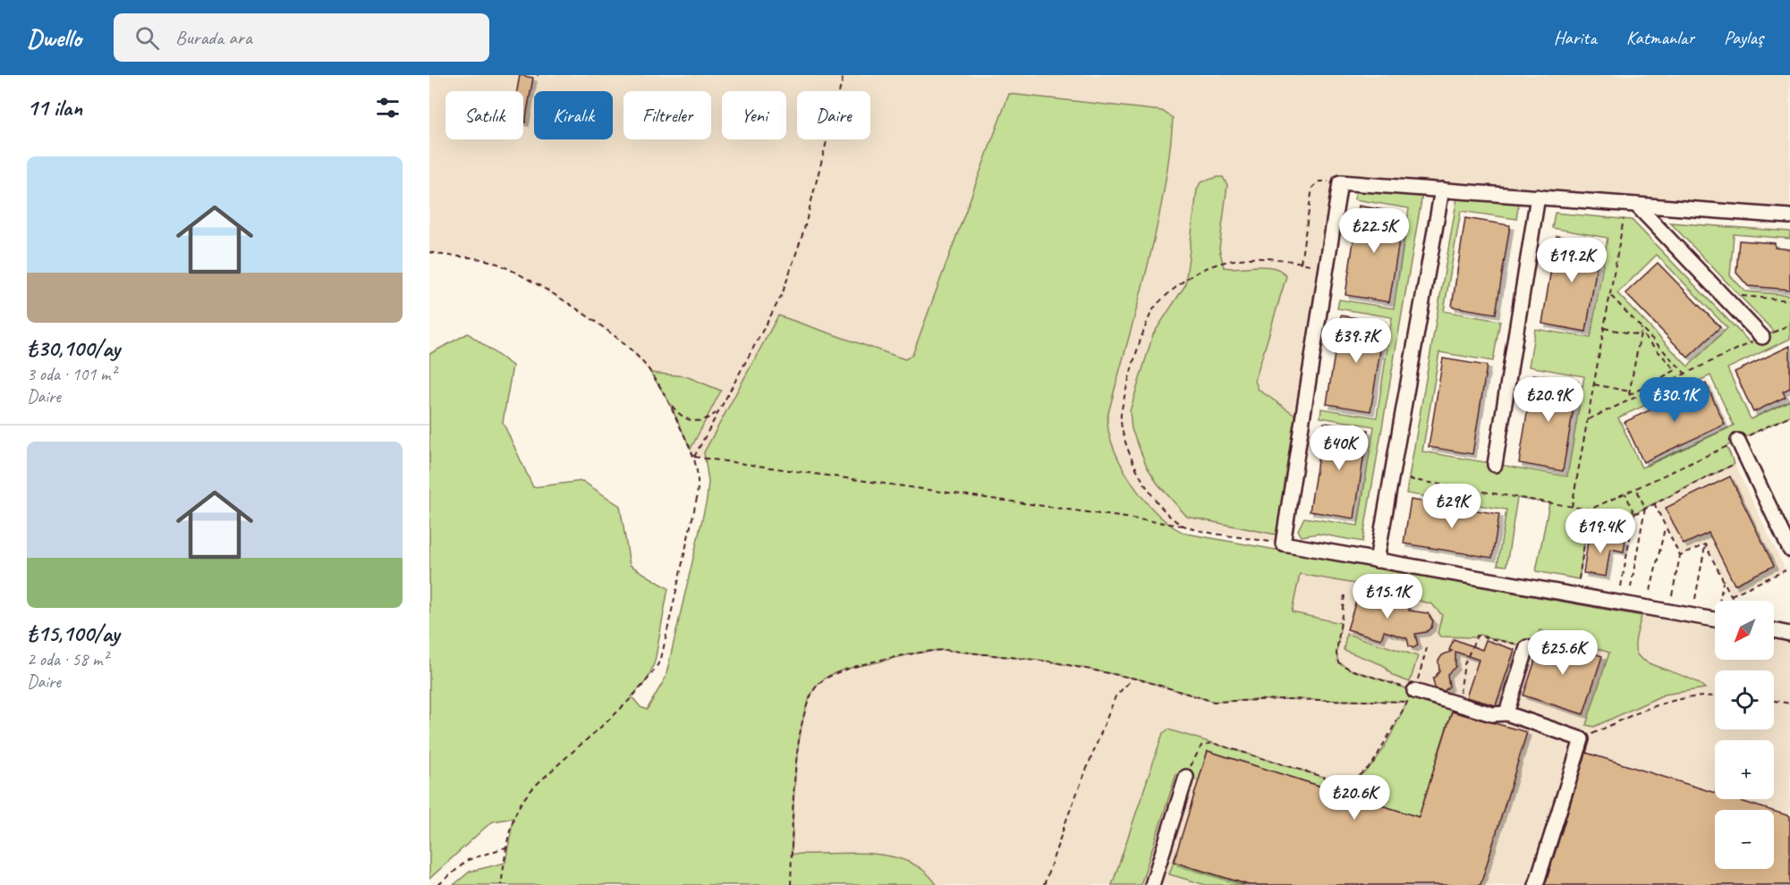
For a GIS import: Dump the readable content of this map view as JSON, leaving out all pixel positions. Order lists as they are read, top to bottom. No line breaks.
{"north":"bottom left","page":{"header":"Dwello","search":"Burada ara","nav":["Harita","Katmanlar","Paylaş"],"heading":"11 ilan","chip":["Satılık","Kiralık","Filtreler","Yeni","Daire"],"list":[{"name":"₺30,100/ay","note":"3 oda · 101 m² · Daire"},{"name":"₺15,100/ay","note":"2 oda · 58 m² · Daire"}],"price":["₺22.5K","₺19.2K","₺39.7K","₺20.9K","₺30.1K","₺40K","₺29K","₺19.4K","₺15.1K","₺25.6K","₺20.6K"],"map_buttons":["+","−"]}}
